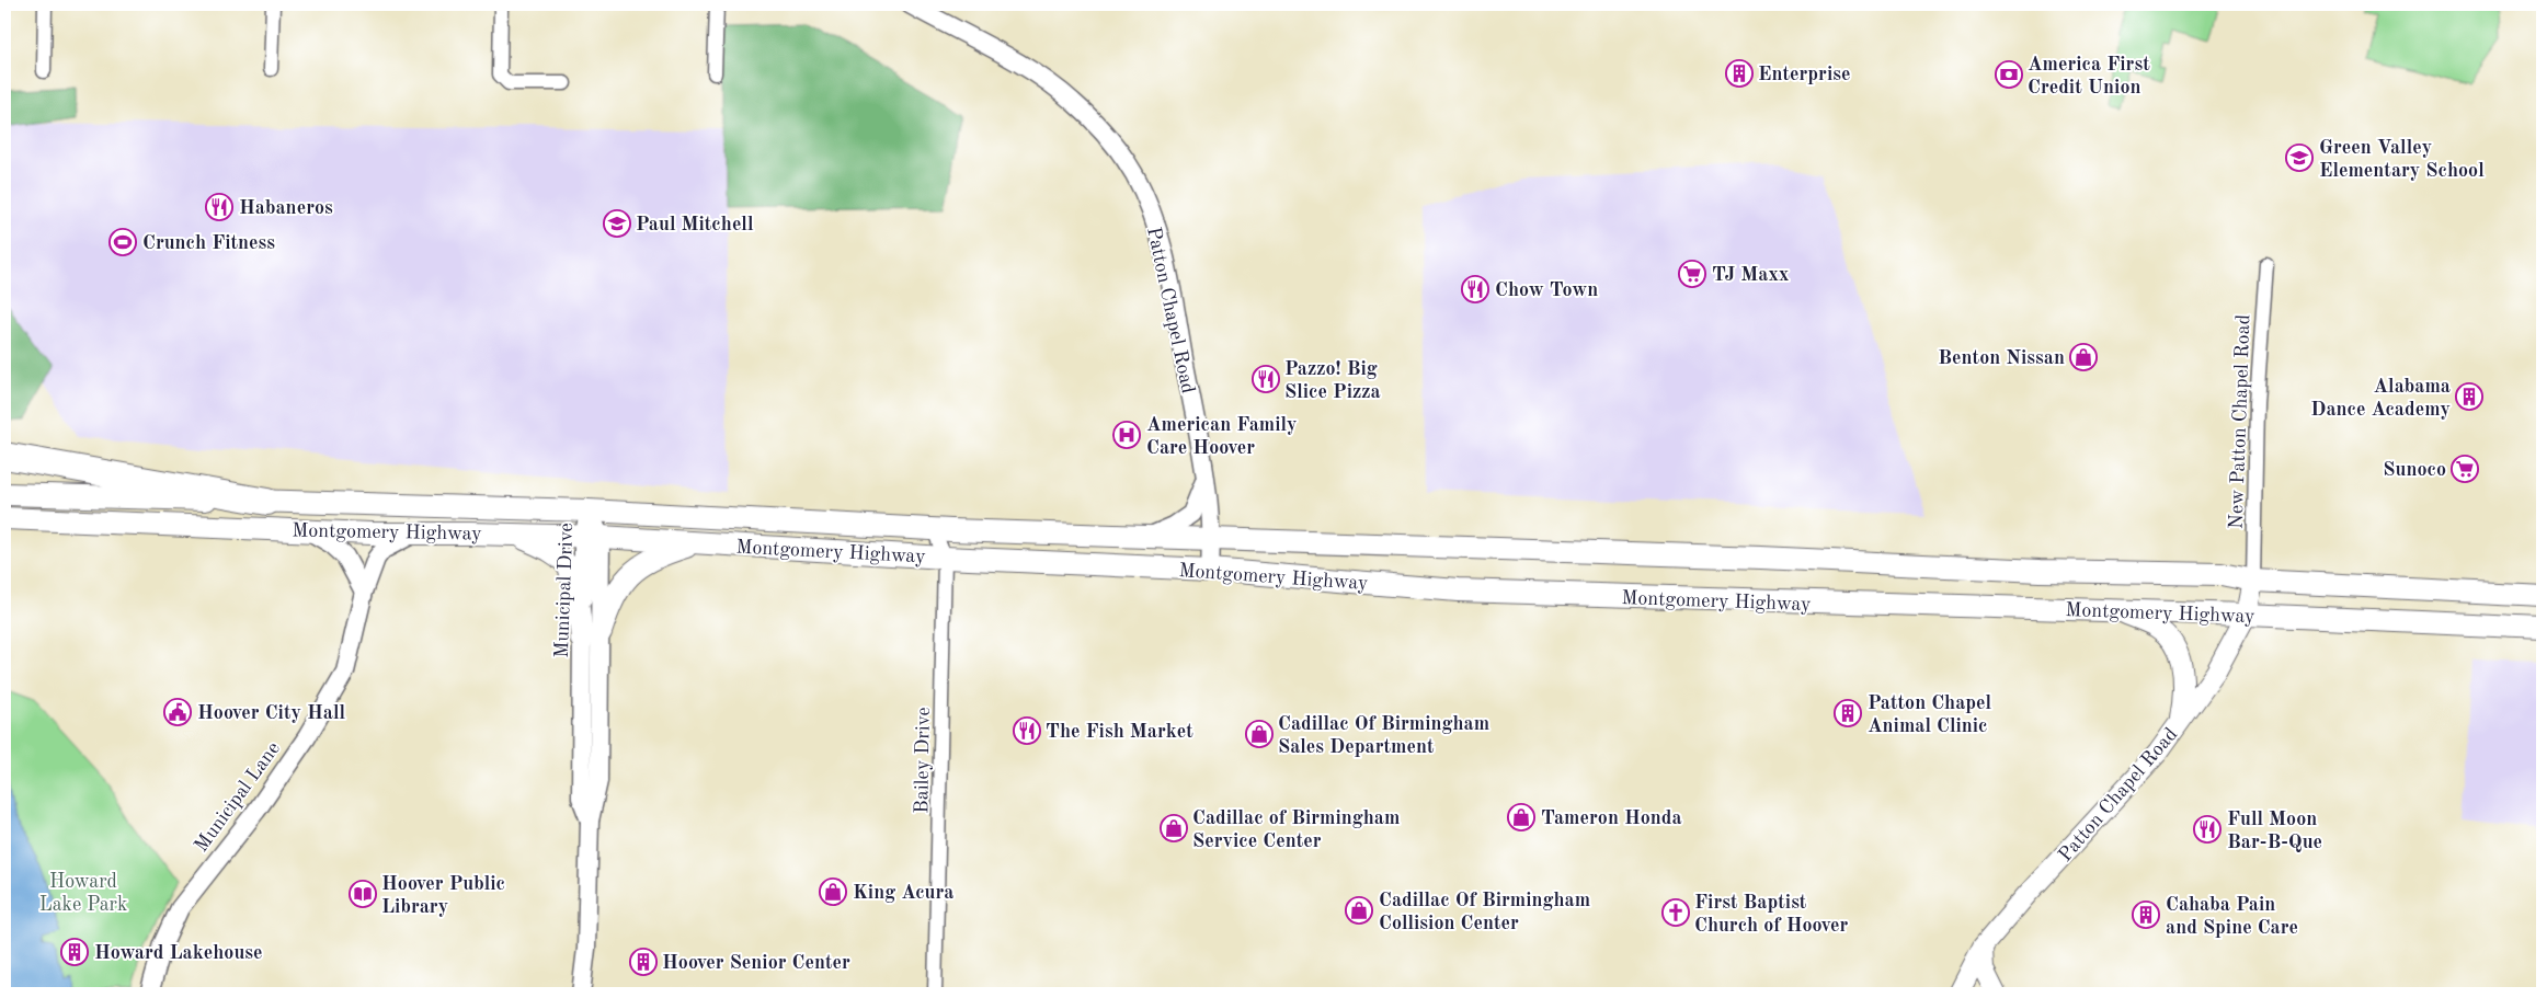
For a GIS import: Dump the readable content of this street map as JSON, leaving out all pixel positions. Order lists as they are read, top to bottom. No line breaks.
{"streets":{"main road":["Patton Chapel Road","Montgomery Highway"],"street":["New Patton Chapel Road","Municipal Drive","Bailey Drive","Municipal Lane"]},"crossings":[["Patton Chapel Road","New Patton Chapel Road"],["Patton Chapel Road","Montgomery Highway"],["New Patton Chapel Road","Montgomery Highway"],["Montgomery Highway","Municipal Drive"],["Montgomery Highway","Bailey Drive"],["Montgomery Highway","Municipal Lane"]],"parks":["Howard Lake Park"],"places":{"building":["Enterprise","Alabama Dance Academy","Patton Chapel Animal Clinic","Cahaba Pain and Spine Care","Howard Lakehouse","Hoover Senior Center"],"bank":["America First Credit Union"],"school or university":["Green Valley Elementary School","Paul Mitchell"],"restaurant":["Habaneros","Chow Town","Pazzo! Big Slice Pizza","The Fish Market","Full Moon Bar-B-Que"],"sports":["Crunch Fitness"],"supermarket":["TJ Maxx","Sunoco"],"shop":["Benton Nissan","Cadillac Of Birmingham Sales Department","Tameron Honda","Cadillac of Birmingham Service Center","King Acura","Cadillac Of Birmingham Collision Center"],"hospital":["American Family Care Hoover"],"public building":["Hoover City Hall"],"library":["Hoover Public Library"],"church":["First Baptist Church of Hoover"]}}
